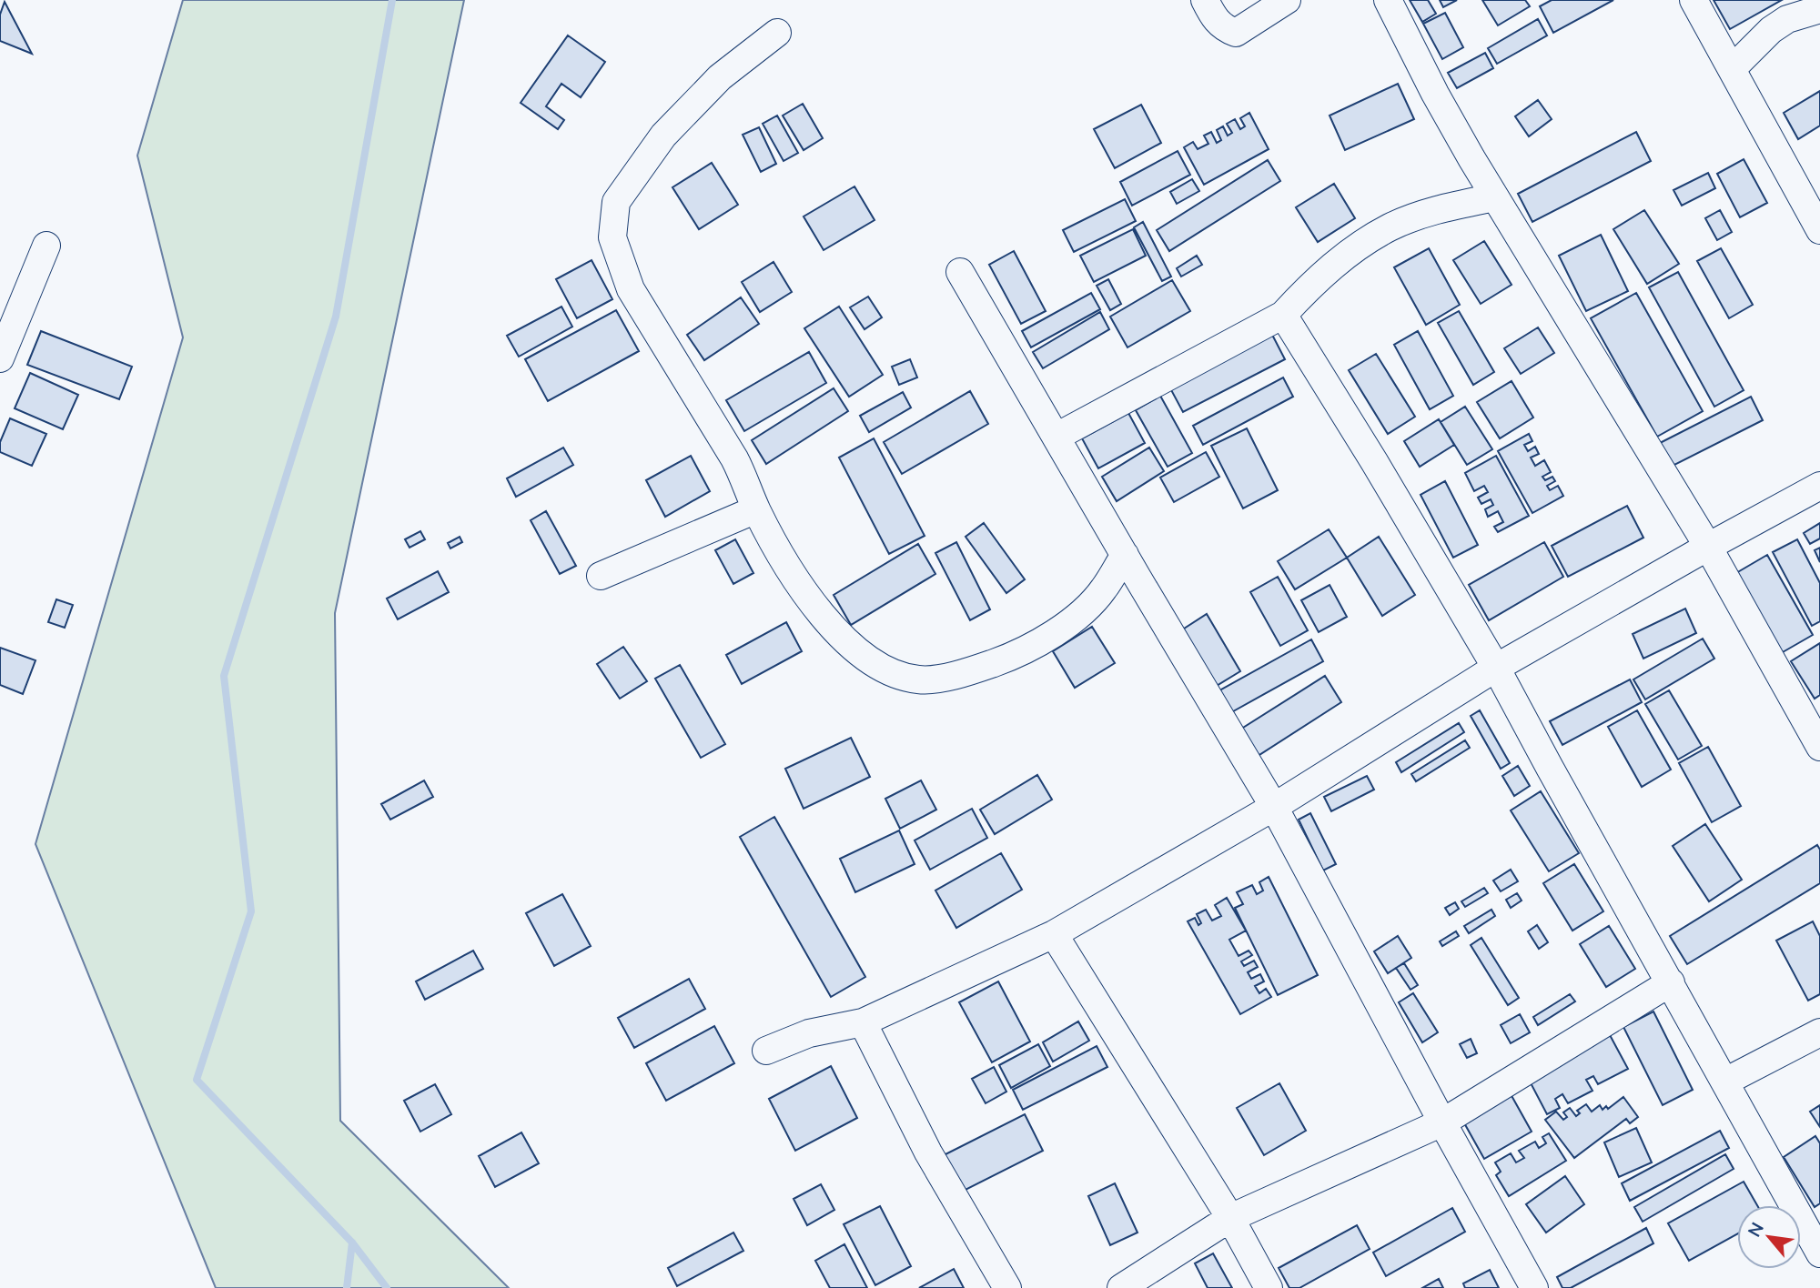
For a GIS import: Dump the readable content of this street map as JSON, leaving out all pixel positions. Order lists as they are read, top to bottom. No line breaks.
{"north":"top left"}
